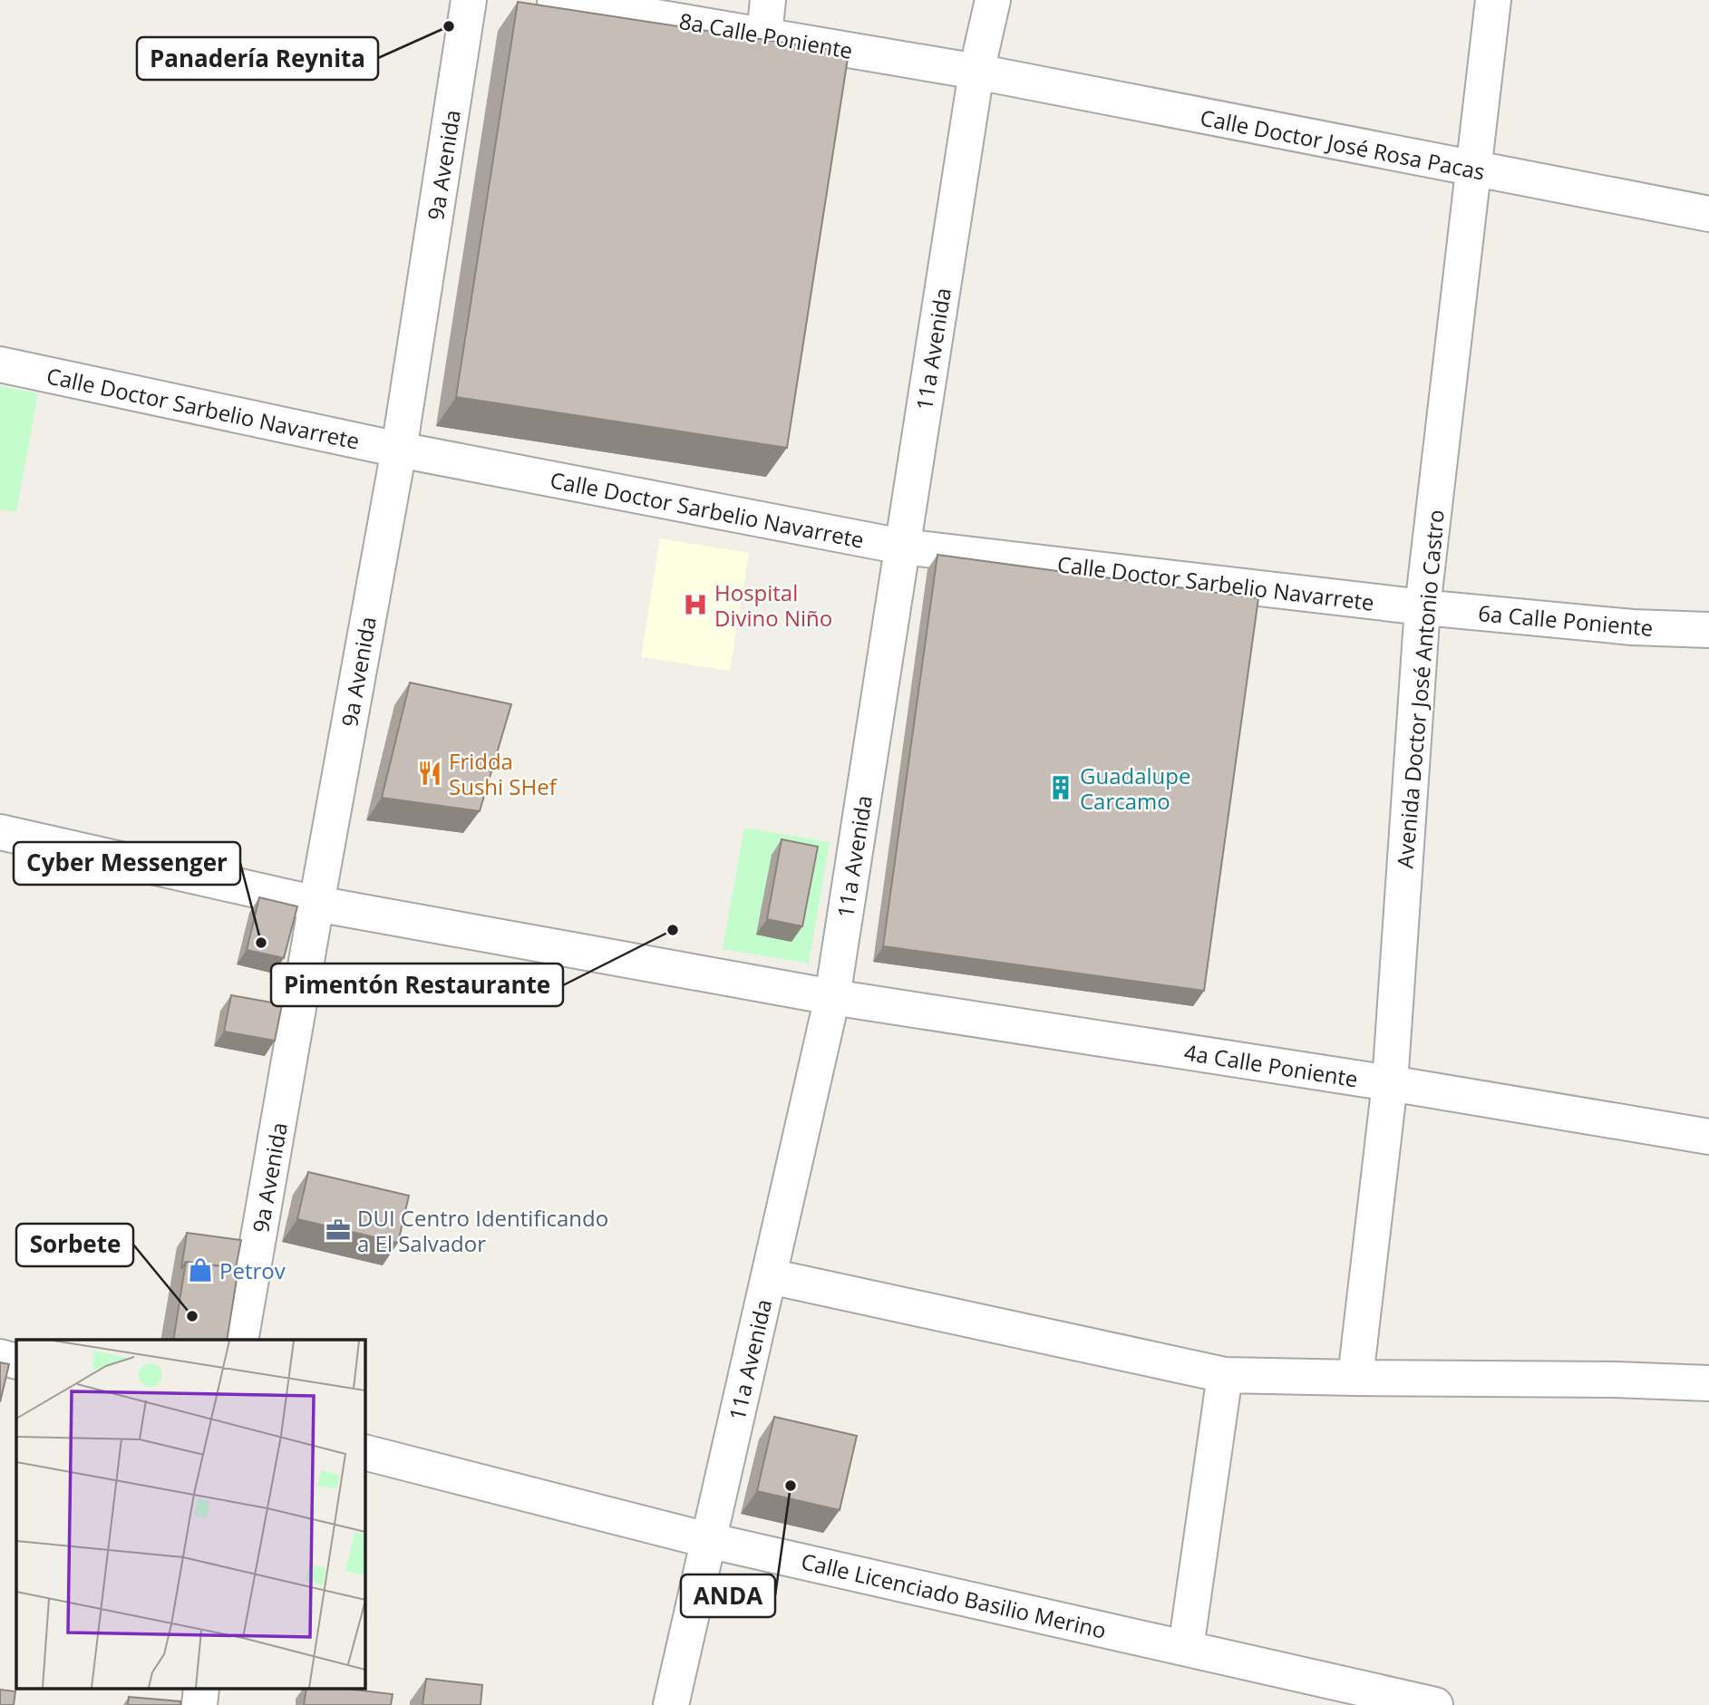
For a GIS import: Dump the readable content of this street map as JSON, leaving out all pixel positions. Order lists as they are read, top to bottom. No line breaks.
{"streets":{"street":["8a Calle Poniente","Calle Doctor José Rosa Pacas","9a Avenida","11a Avenida","Calle Doctor Sarbelio Navarrete","6a Calle Poniente","Avenida Doctor José Antonio Castro","4a Calle Poniente","Calle Licenciado Basilio Merino"]},"crossings":[["8a Calle Poniente","Calle Doctor José Rosa Pacas"],["8a Calle Poniente","11a Avenida"],["Calle Doctor José Rosa Pacas","11a Avenida"],["Calle Doctor José Rosa Pacas","Avenida Doctor José Antonio Castro"],["9a Avenida","Calle Doctor Sarbelio Navarrete"],["9a Avenida","4a Calle Poniente"],["11a Avenida","Calle Doctor Sarbelio Navarrete"],["11a Avenida","4a Calle Poniente"],["11a Avenida","Calle Licenciado Basilio Merino"],["Calle Doctor Sarbelio Navarrete","6a Calle Poniente"],["Calle Doctor Sarbelio Navarrete","Avenida Doctor José Antonio Castro"],["6a Calle Poniente","Avenida Doctor José Antonio Castro"],["Avenida Doctor José Antonio Castro","4a Calle Poniente"]],"places":{"other":["Panadería Reynita","Pimentón Restaurante","Cyber Messenger","Sorbete","ANDA"],"hospital":["Hospital Divino Niño"],"restaurant":["Fridda Sushi SHef"],"building":["Guadalupe Carcamo"],"office":["DUI Centro Identificando a El Salvador"],"shop":["Petrov"]}}
